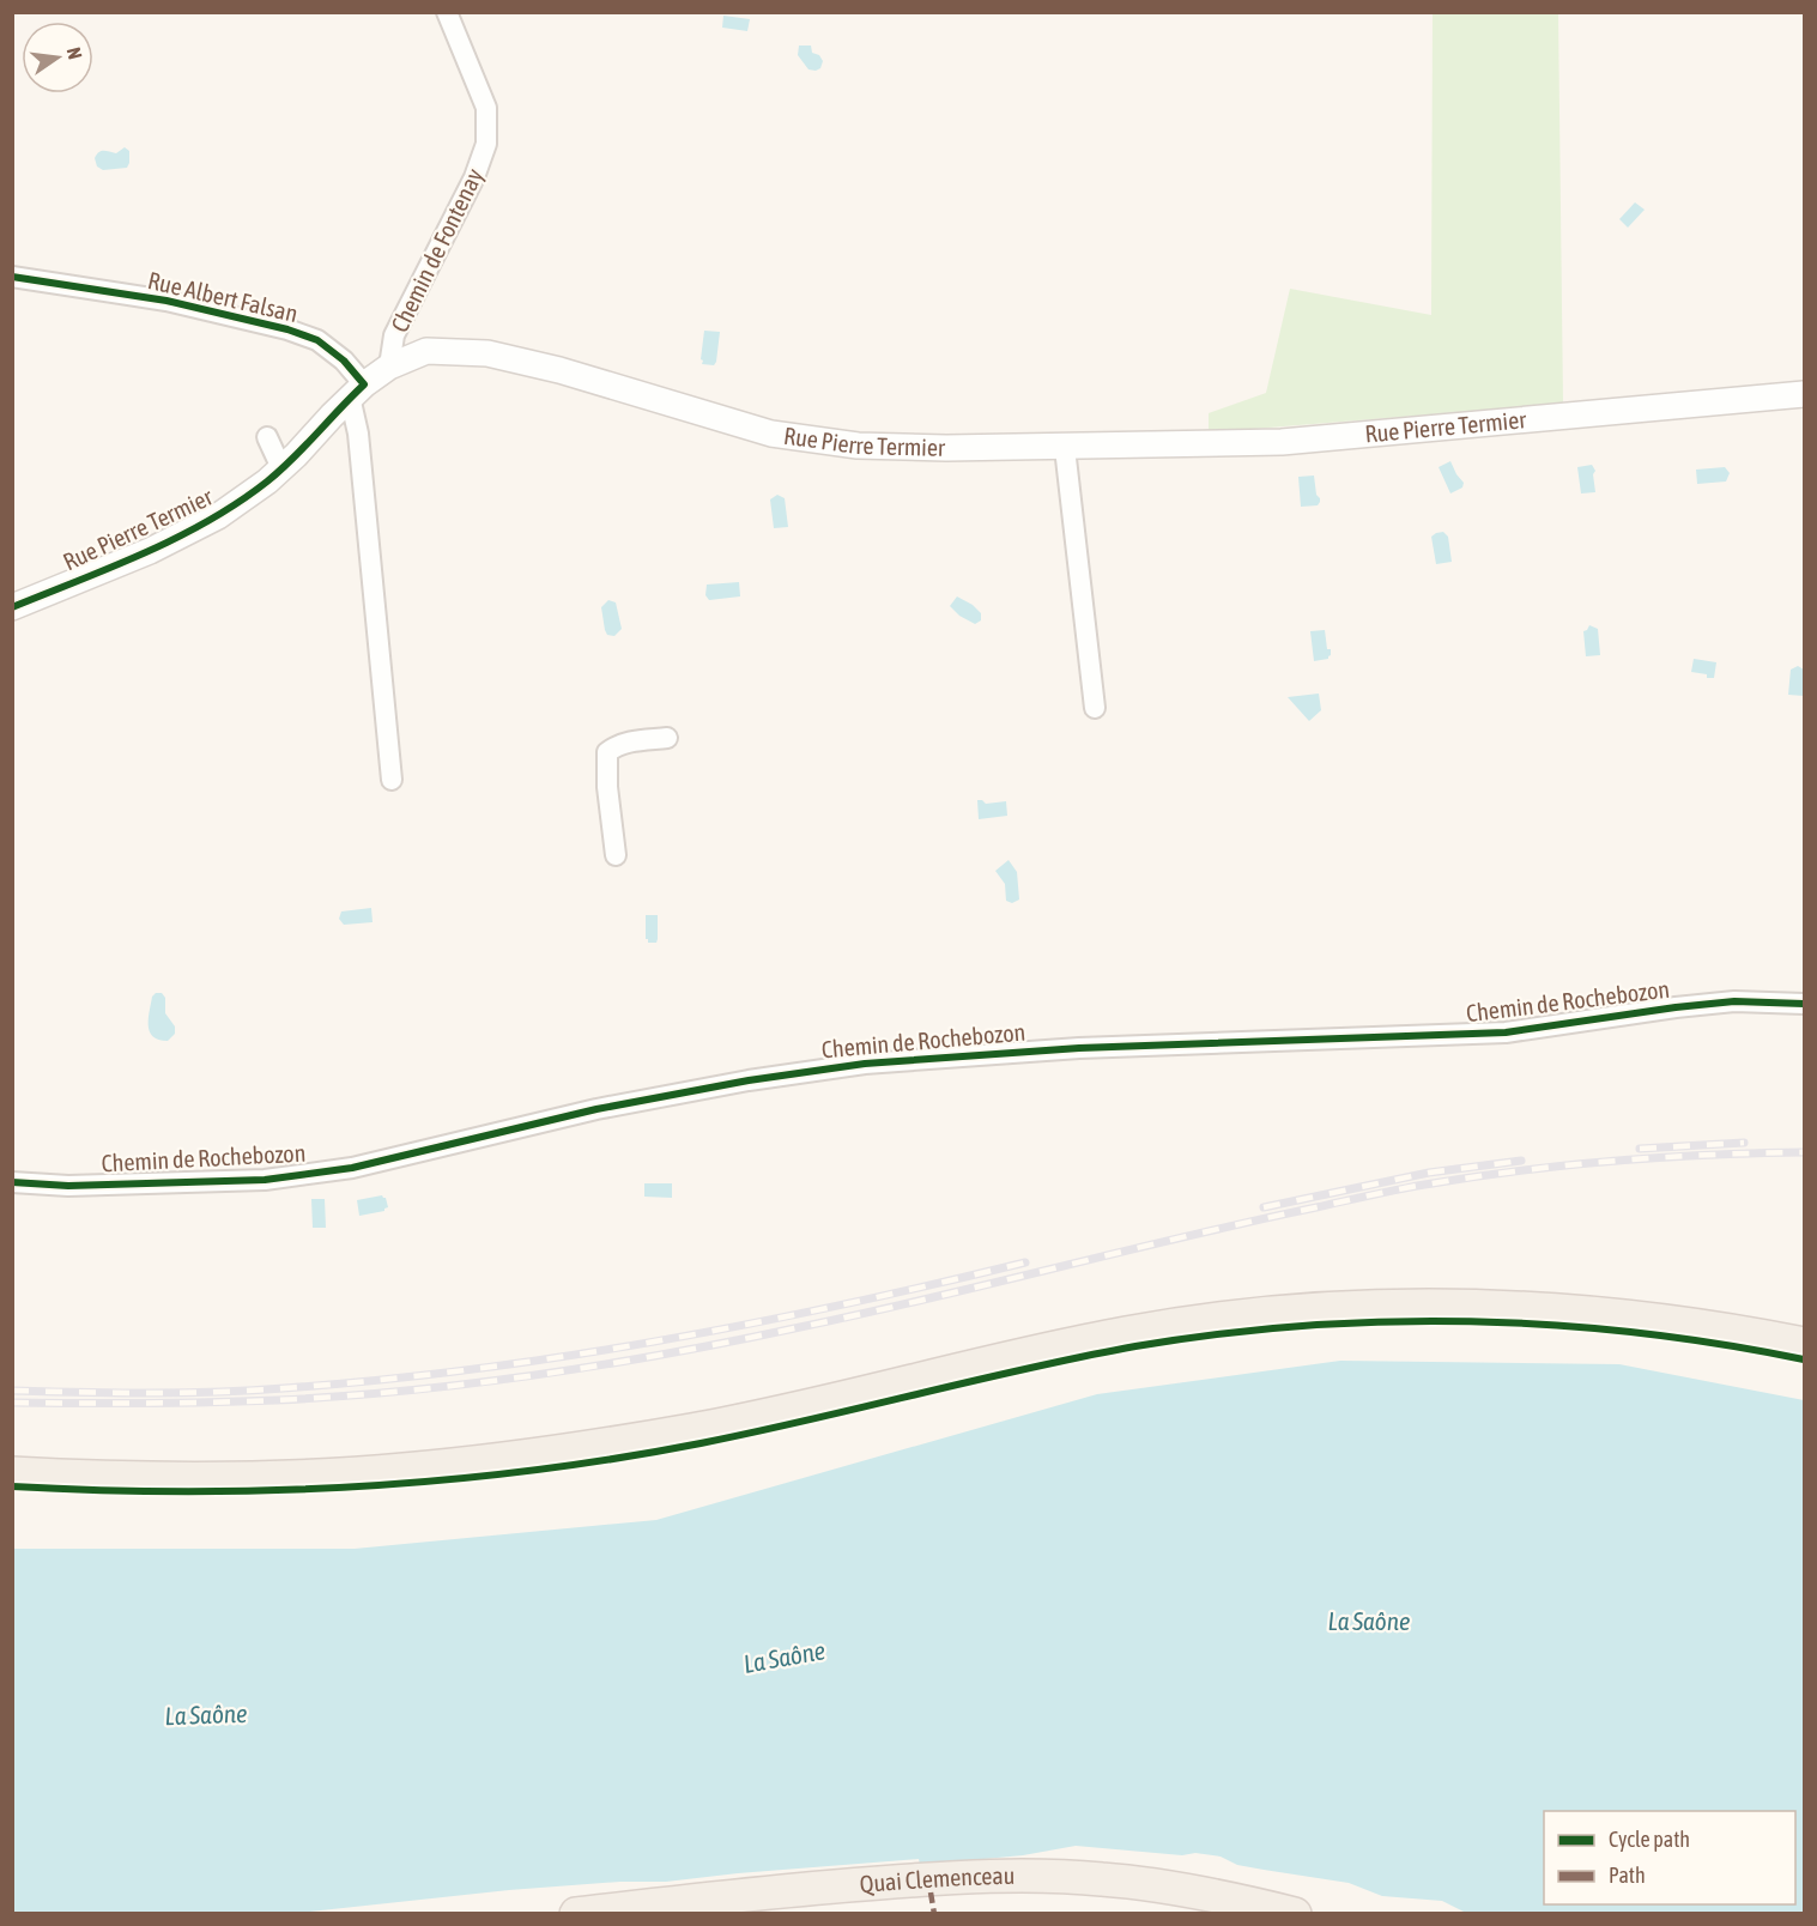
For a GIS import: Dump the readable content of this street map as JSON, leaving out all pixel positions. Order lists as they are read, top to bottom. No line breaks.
{"streets":{"main road":["Quai Clemenceau"],"street":["Chemin de Fontenay","Rue Albert Falsan","Rue Pierre Termier","Chemin de Rochebozon"]},"crossings":[["Chemin de Fontenay","Rue Pierre Termier"],["Rue Albert Falsan","Rue Pierre Termier"]],"water":["La Saône"],"legend":["Cycle path","Path"],"north":"right"}
